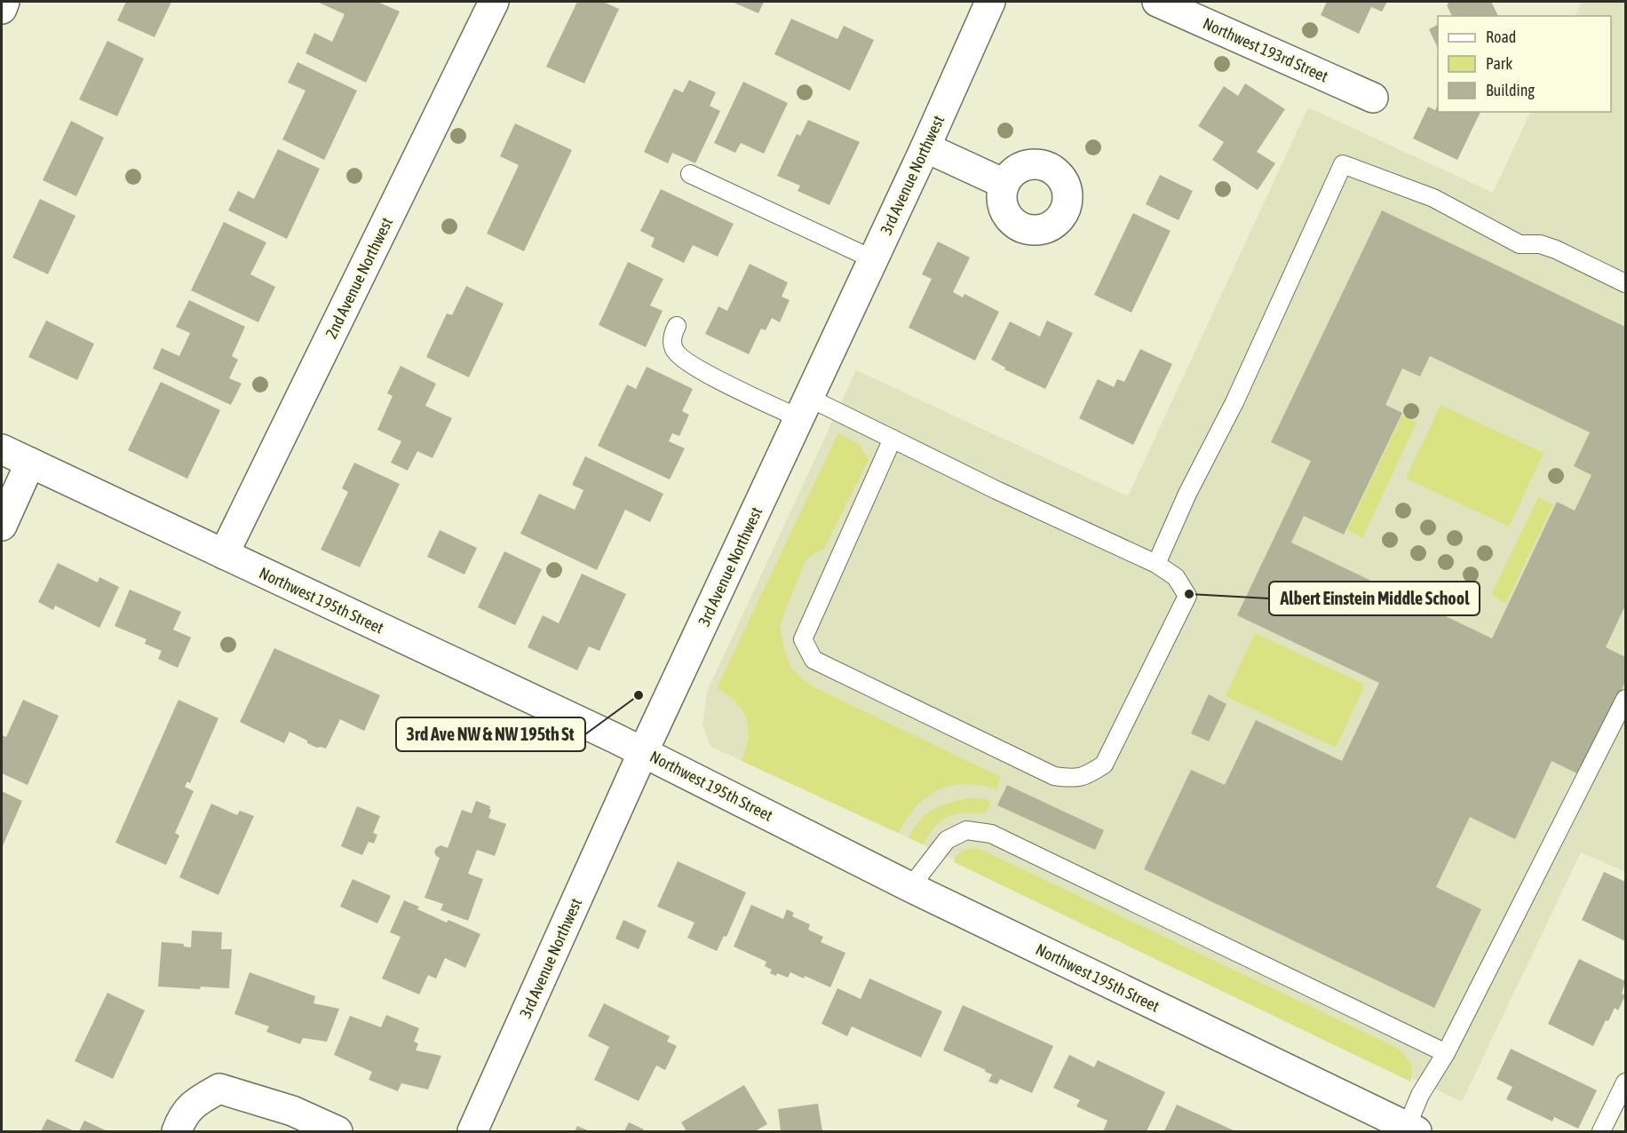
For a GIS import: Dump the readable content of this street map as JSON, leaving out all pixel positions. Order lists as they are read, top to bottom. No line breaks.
{"streets":{"street":["Northwest 193rd Street","3rd Avenue Northwest","2nd Avenue Northwest","Northwest 195th Street"]},"crossings":[["3rd Avenue Northwest","Northwest 195th Street"],["2nd Avenue Northwest","Northwest 195th Street"]],"places":["Albert Einstein Middle School","3rd Ave NW & NW 195th St"],"legend":["Road","Park","Building"]}
